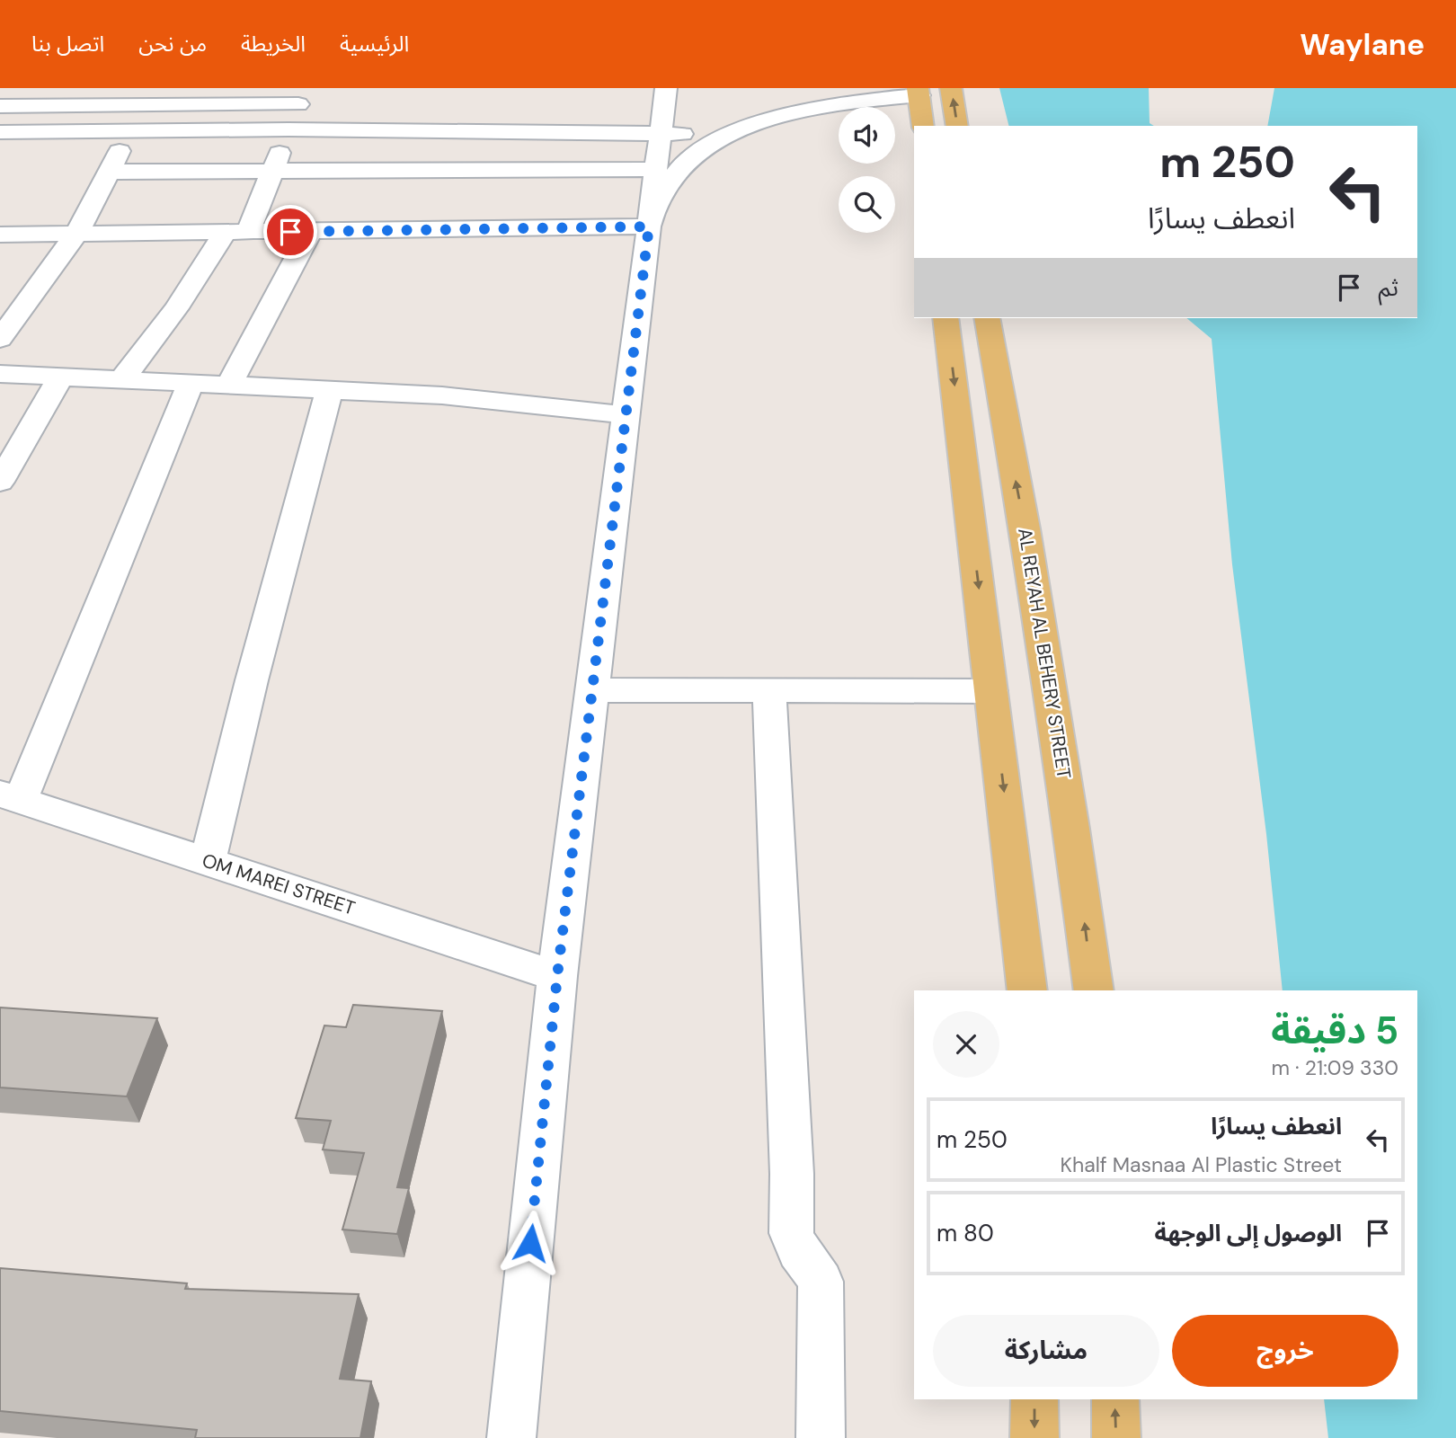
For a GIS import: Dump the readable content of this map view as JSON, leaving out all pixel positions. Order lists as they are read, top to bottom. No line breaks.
{"streets":{"main road":["AL REYAH AL BEHERY STREET"],"street":["OM MAREI STREET"]},"page":{"header":"Waylane","nav":["الرئيسية","الخريطة","من نحن","اتصل بنا"],"turn":["250 m","انعطف يسارًا"],"then":"ثم","heading":["5 دقيقة","330 m · 21:09"],"list":[{"name":"انعطف يسارًا","note":"Khalf Masnaa Al Plastic Street","value":"250 m"},{"name":"الوصول إلى الوجهة","value":"80 m"}],"buttons":["خروج","مشاركة"]}}
